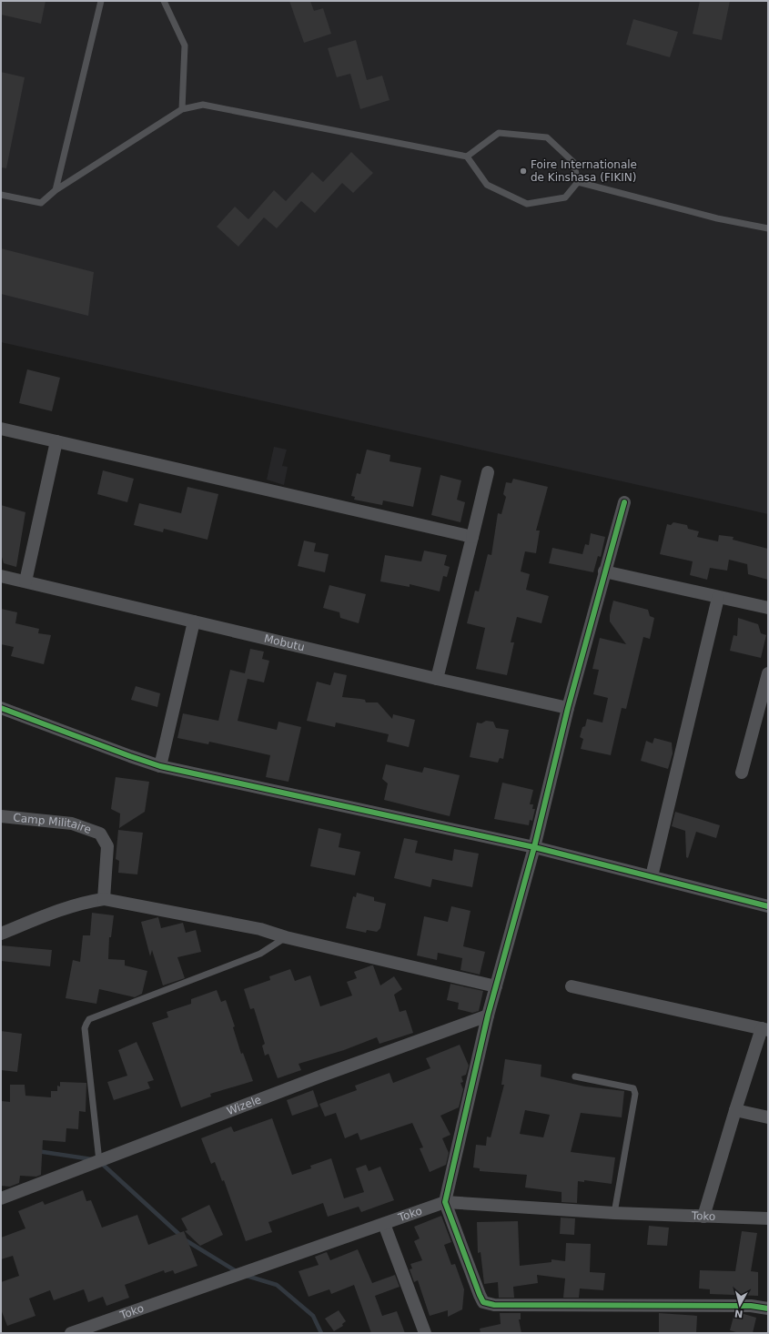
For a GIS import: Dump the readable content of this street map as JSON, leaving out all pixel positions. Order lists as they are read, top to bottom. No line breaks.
{"streets":{"street":["Mobutu","Camp Militaire","Wizele","Toko"]},"places":["Foire Internationale de Kinshasa (FIKIN)"],"north":"bottom"}
